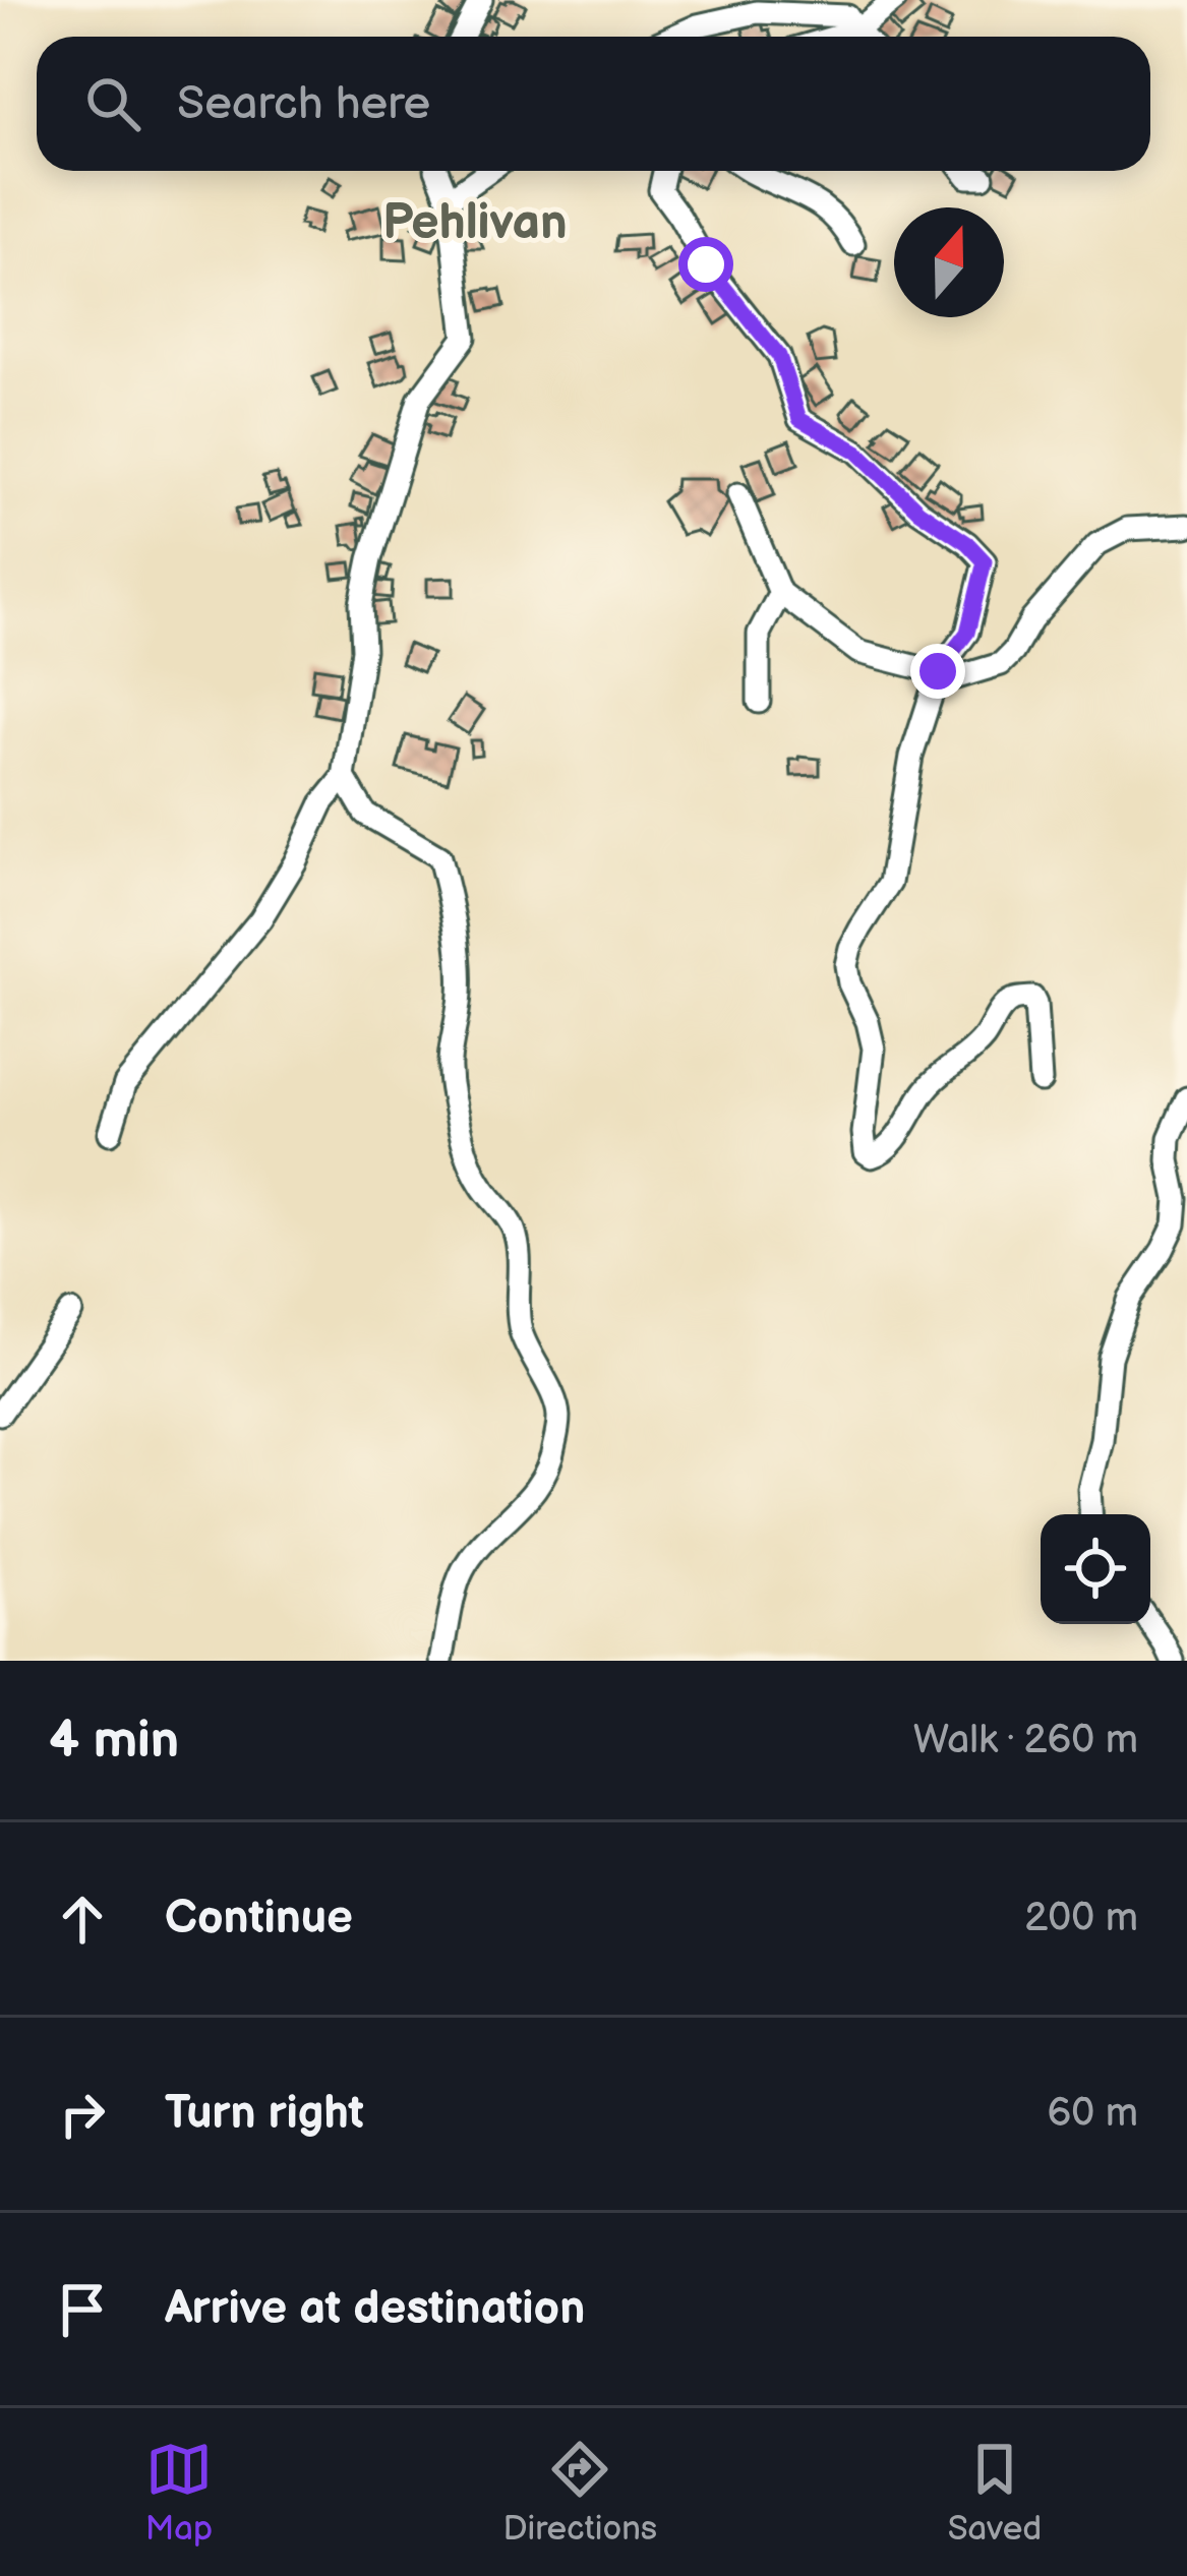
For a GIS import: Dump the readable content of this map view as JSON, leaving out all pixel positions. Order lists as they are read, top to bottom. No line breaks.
{"districts":["Pehlivan"],"north":"top","page":{"search":"Search here","heading":["4 min","Walk · 260 m"],"list":[["Continue","200 m"],["Turn right","60 m"],"Arrive at destination"],"nav":["Map","Directions","Saved"]}}
